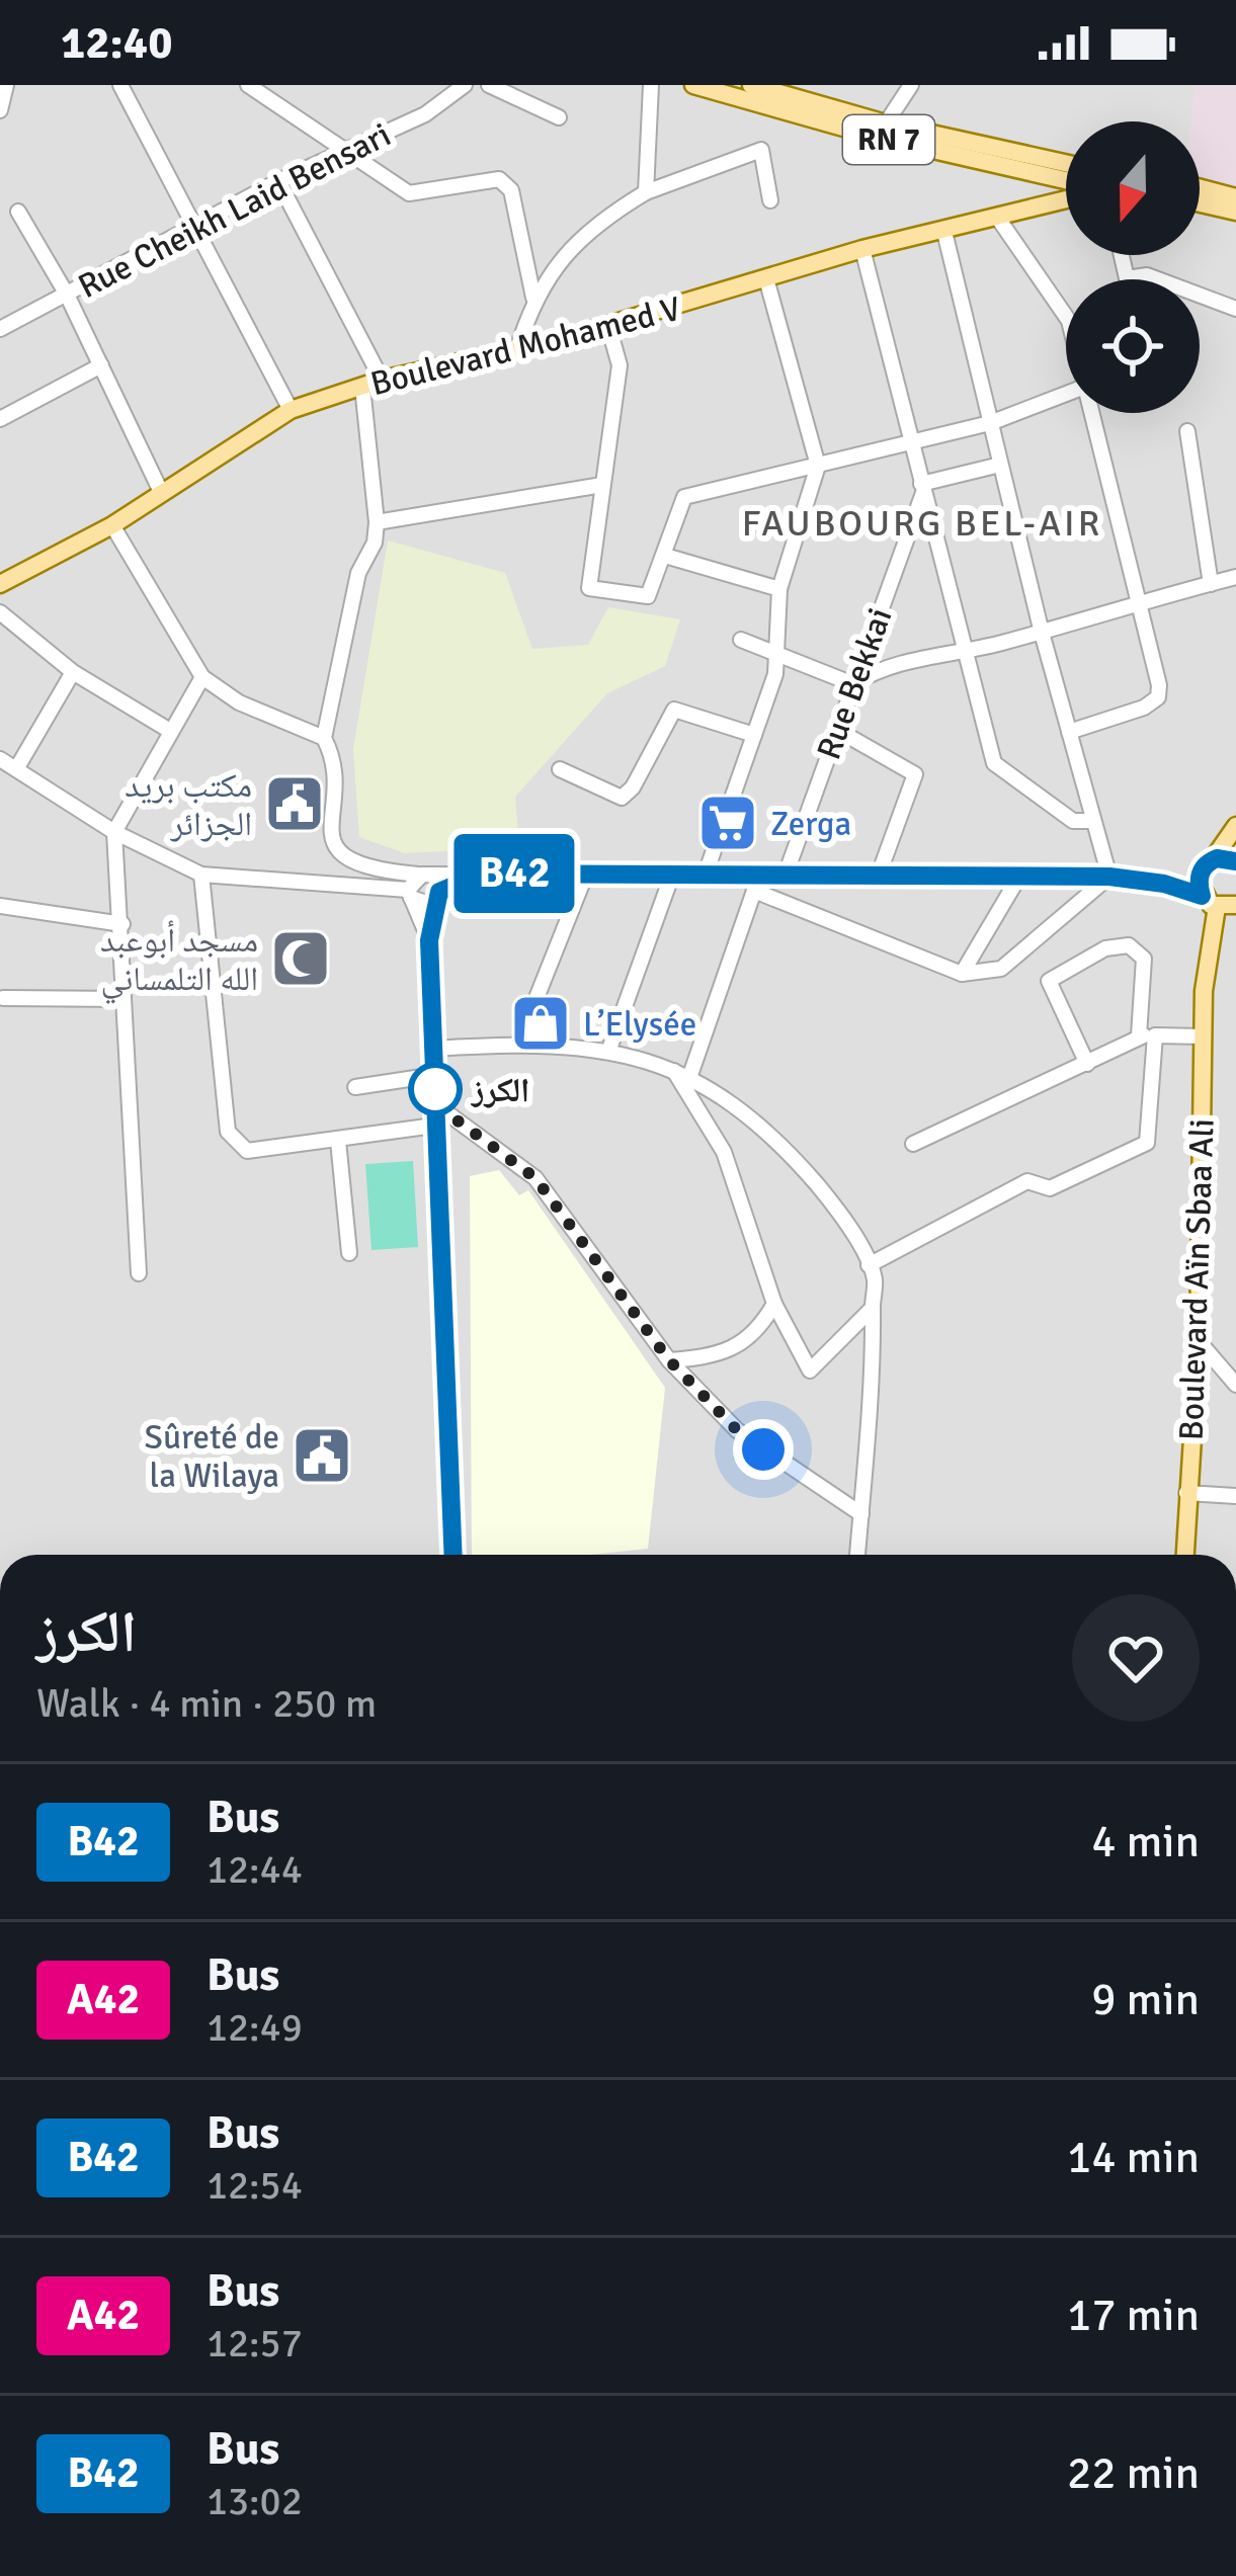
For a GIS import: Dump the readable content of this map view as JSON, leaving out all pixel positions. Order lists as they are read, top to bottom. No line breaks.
{"streets":{"main road":["RN 7","Boulevard Mohamed V","Boulevard Aïn Sbaa Ali"],"street":["Rue Cheikh Laid Bensari","Rue Bekkai"]},"districts":["FAUBOURG BEL-AIR"],"places":{"public building":["مكتب بريد الجزائر","Sûreté de la Wilaya"],"supermarket":["Zerga"],"mosque":["مسجد أبوعبد الله التلمساني"],"shop":["L’Elysée"],"other":["الكرز"]},"lines":["bus line B42"],"north":"bottom","page":{"status":"12:40","on_map":"B42","heading":["الكرز","Walk · 4 min · 250 m"],"list":[{"mark":"B42","name":"Bus","note":"12:44","value":"4 min"},{"mark":"A42","name":"Bus","note":"12:49","value":"9 min"},{"mark":"B42","name":"Bus","note":"12:54","value":"14 min"},{"mark":"A42","name":"Bus","note":"12:57","value":"17 min"},{"mark":"B42","name":"Bus","note":"13:02","value":"22 min"}]}}
